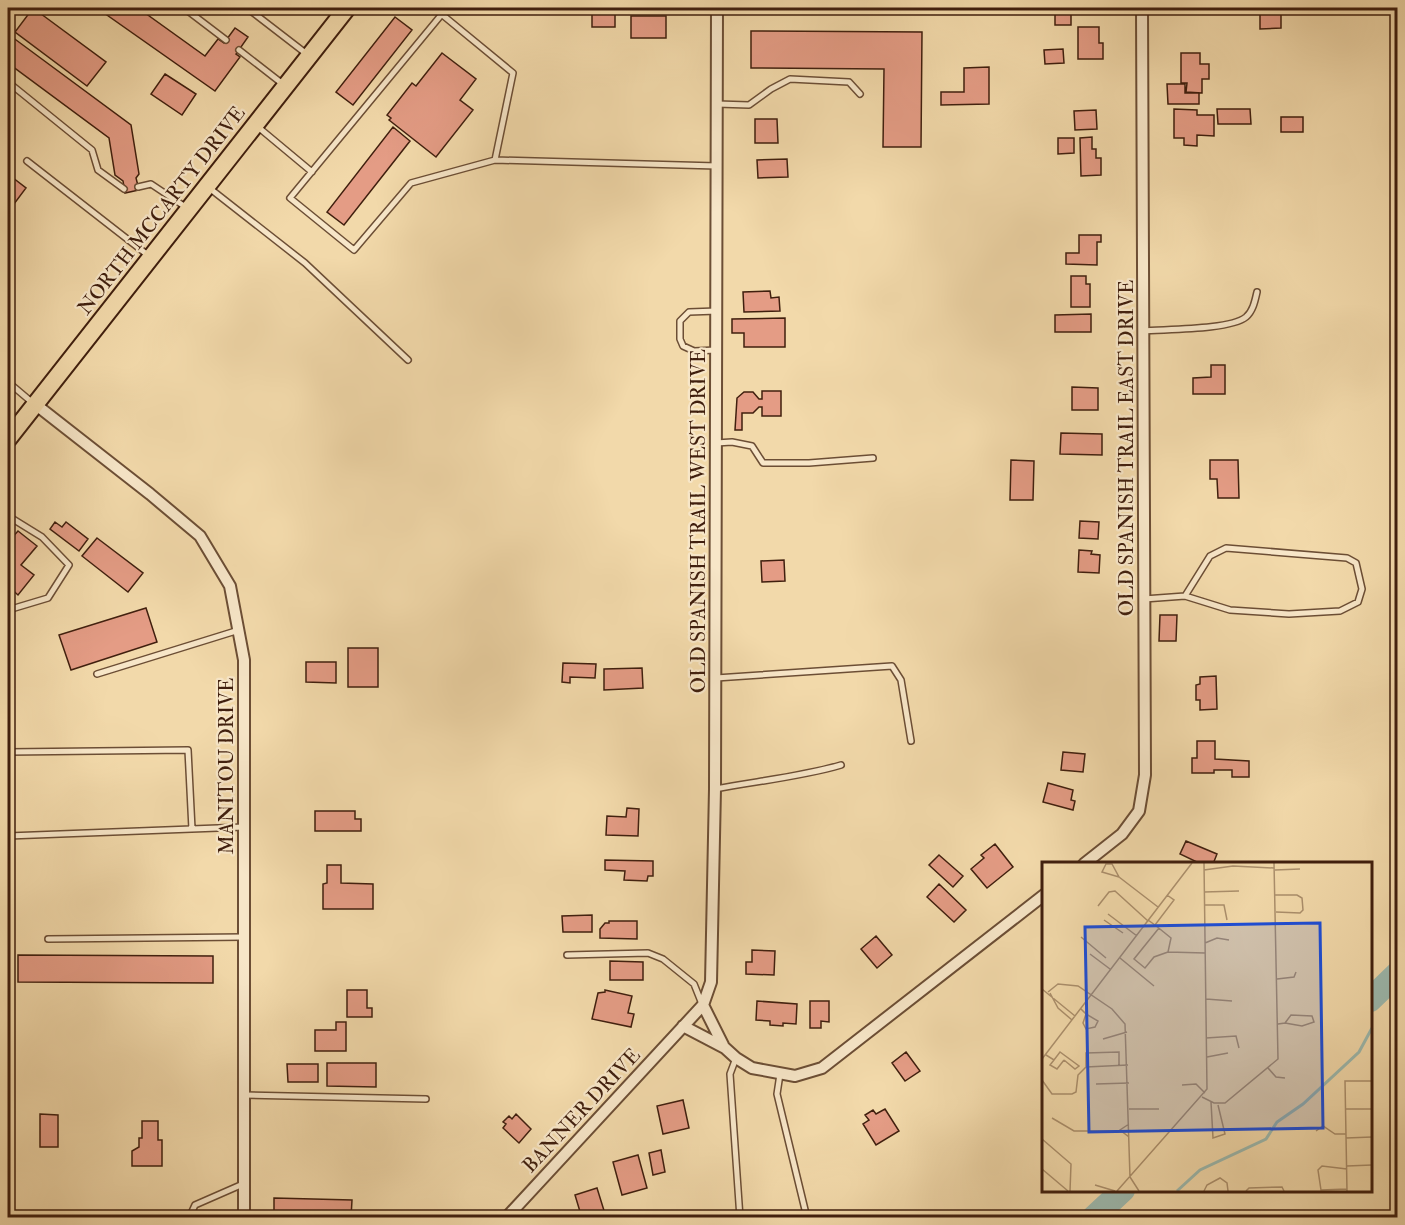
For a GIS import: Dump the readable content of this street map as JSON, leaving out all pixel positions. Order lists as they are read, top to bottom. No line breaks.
{"streets":{"main road":["NORTH MCCARTY DRIVE"],"street":["OLD SPANISH TRAIL EAST DRIVE","OLD SPANISH TRAIL WEST DRIVE","MANITOU DRIVE","BANNER DRIVE"]},"crossings":[["NORTH MCCARTY DRIVE","MANITOU DRIVE"],["OLD SPANISH TRAIL WEST DRIVE","BANNER DRIVE"]]}
